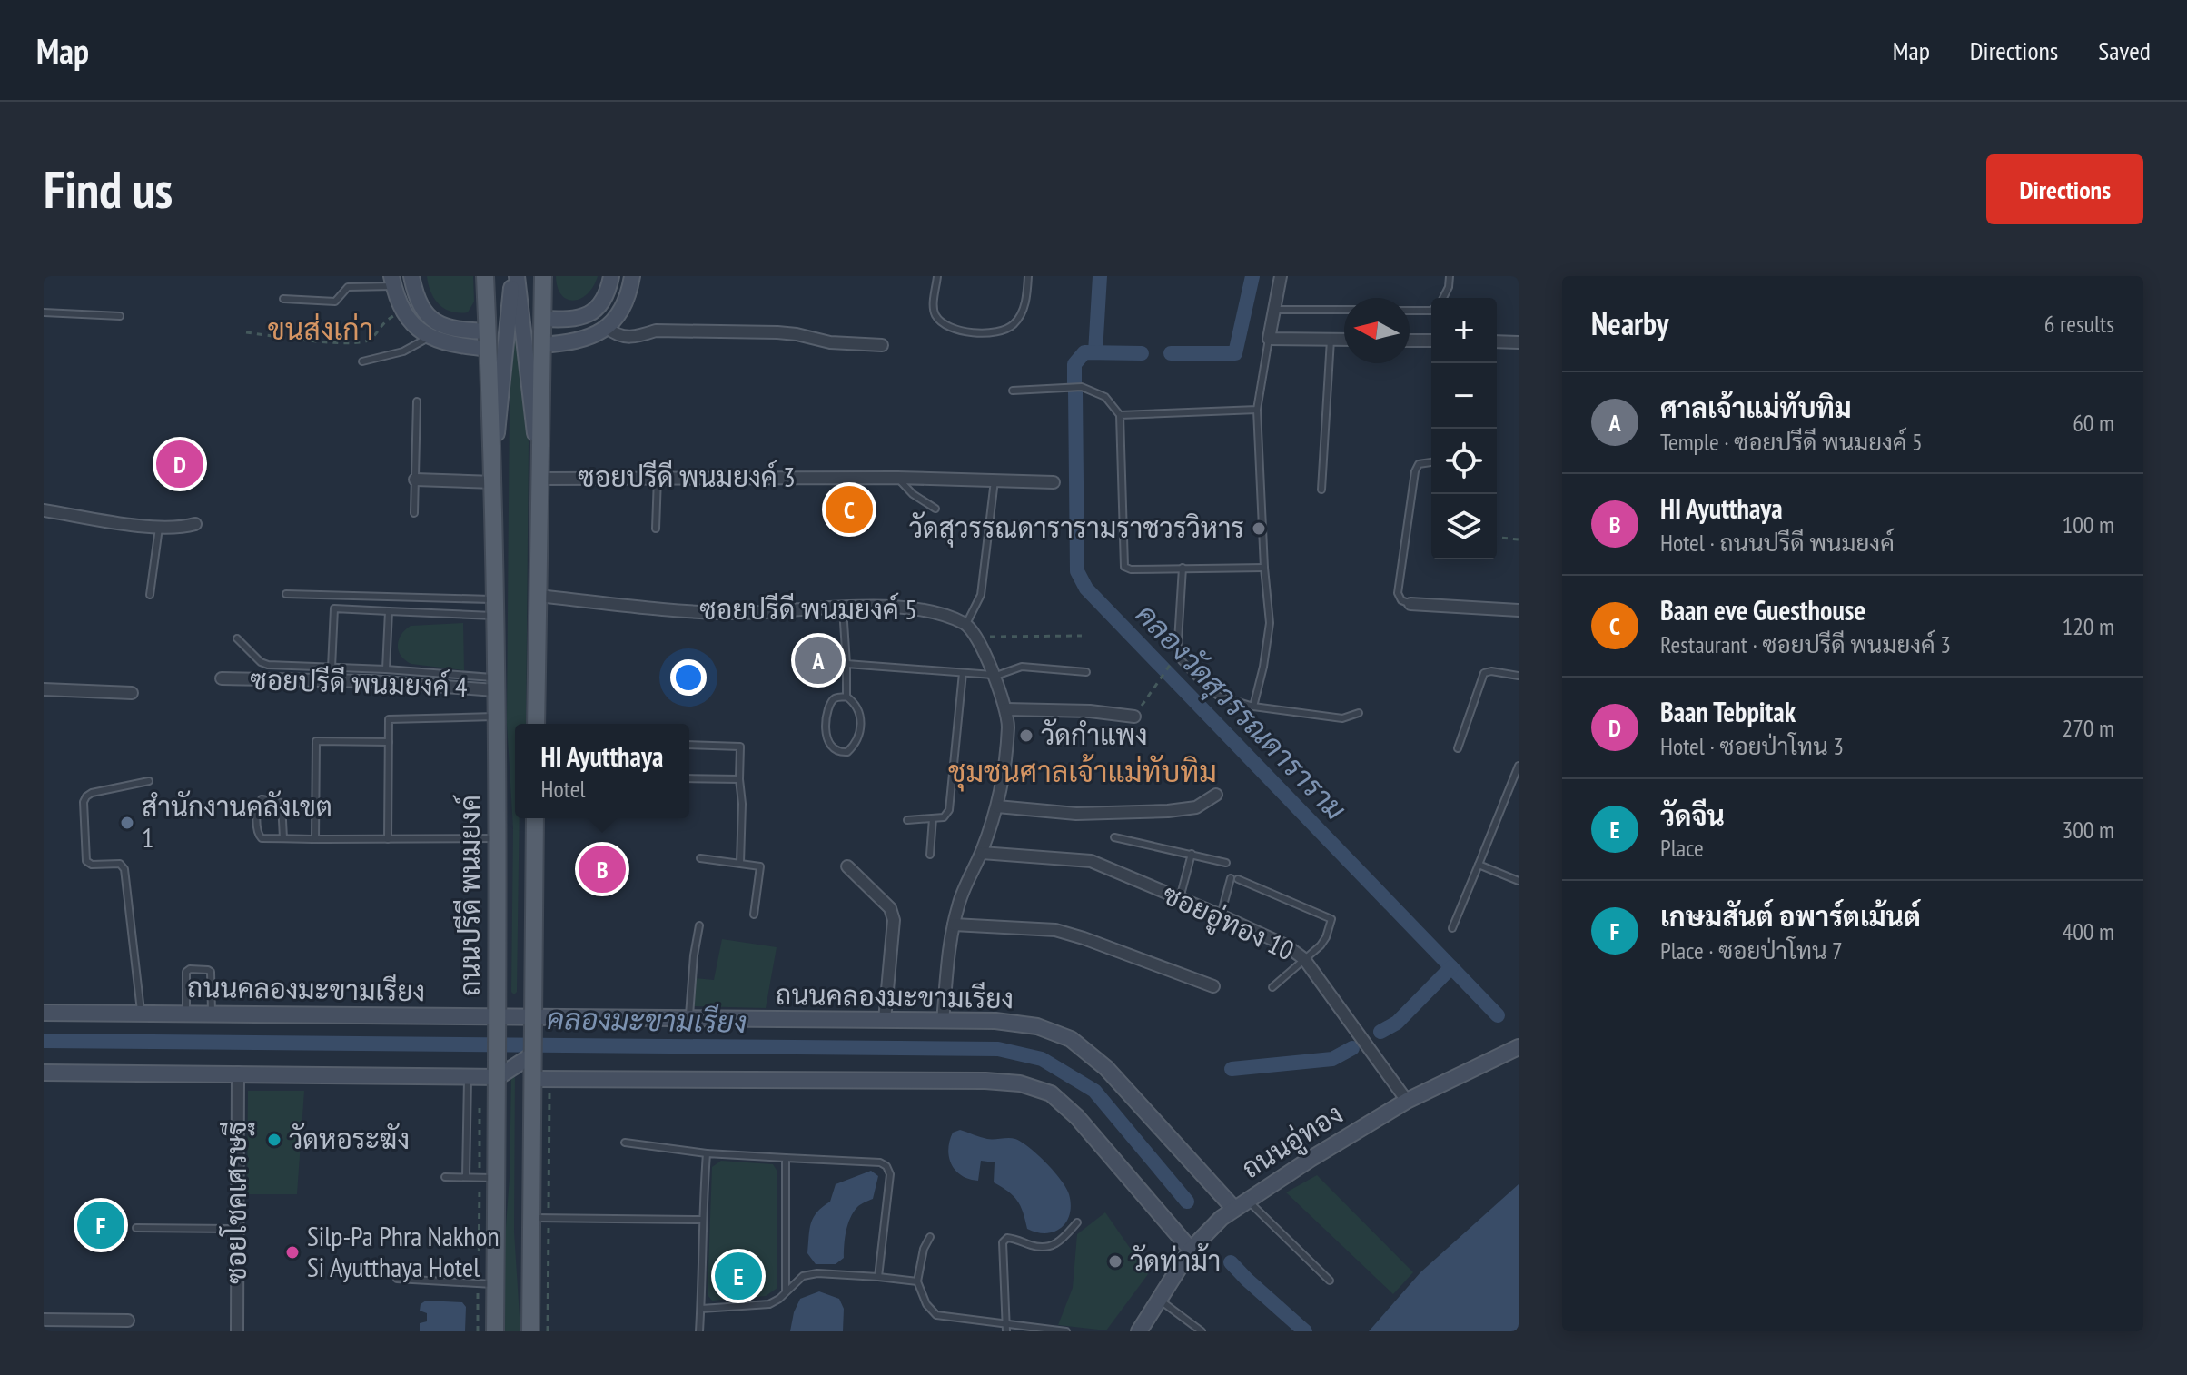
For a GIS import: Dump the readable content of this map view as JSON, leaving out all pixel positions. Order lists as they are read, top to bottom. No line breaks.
{"streets":{"main road":["ถนนปรีดี พนมยงค์"],"street":["ซอยปรีดี พนมยงค์ 3","ซอยปรีดี พนมยงค์ 5","ซอยปรีดี พนมยงค์ 4","ซอยอู่ทอง 10","ถนนคลองมะขามเรียง","ถนนอู่ทอง","ซอยโชคเศรษฐี"]},"crossings":[["ซอยปรีดี พนมยงค์ 3","ถนนปรีดี พนมยงค์"],["ซอยปรีดี พนมยงค์ 5","ถนนปรีดี พนมยงค์"],["ซอยปรีดี พนมยงค์ 5","ซอยอู่ทอง 10"],["ซอยปรีดี พนมยงค์ 5","ถนนคลองมะขามเรียง"],["ซอยปรีดี พนมยงค์ 4","ถนนปรีดี พนมยงค์"],["ถนนปรีดี พนมยงค์","ถนนคลองมะขามเรียง"],["ซอยอู่ทอง 10","ถนนอู่ทอง"],["ถนนคลองมะขามเรียง","ถนนอู่ทอง"]],"districts":["ขนส่งเก่า","ชุมชนศาลเจ้าแม่ทับทิม"],"water":["คลองวัดสุวรรณดาราราม","คลองมะขามเรียง"],"places":["วัดสุวรรณดารารามราชวรวิหาร","วัดกำแพง","สำนักงานคลังเขต 1","วัดหอระฆัง","Silp-Pa Phra Nakhon Si Ayutthaya Hotel","วัดท่าม้า"],"north":"left","page":{"header":"Map","nav":["Map","Directions","Saved"],"buttons":"Directions","title":"Find us","heading":["Nearby","6 results"],"map_buttons":["+","−"],"list":[{"mark":"A","name":"ศาลเจ้าแม่ทับทิม","note":"Temple · ซอยปรีดี พนมยงค์ 5","value":"60 m"},{"mark":"B","name":"HI Ayutthaya","note":"Hotel · ถนนปรีดี พนมยงค์","value":"100 m"},{"mark":"C","name":"Baan eve Guesthouse","note":"Restaurant · ซอยปรีดี พนมยงค์ 3","value":"120 m"},{"mark":"D","name":"Baan Tebpitak","note":"Hotel · ซอยป่าโทน 3","value":"270 m"},{"mark":"E","name":"วัดจีน","note":"Place","value":"300 m"},{"mark":"F","name":"เกษมสันต์ อพาร์ตเม้นต์","note":"Place · ซอยป่าโทน 7","value":"400 m"}],"pins":["D","C","A","B","F","E"],"popup":["HI Ayutthaya","Hotel"]}}
